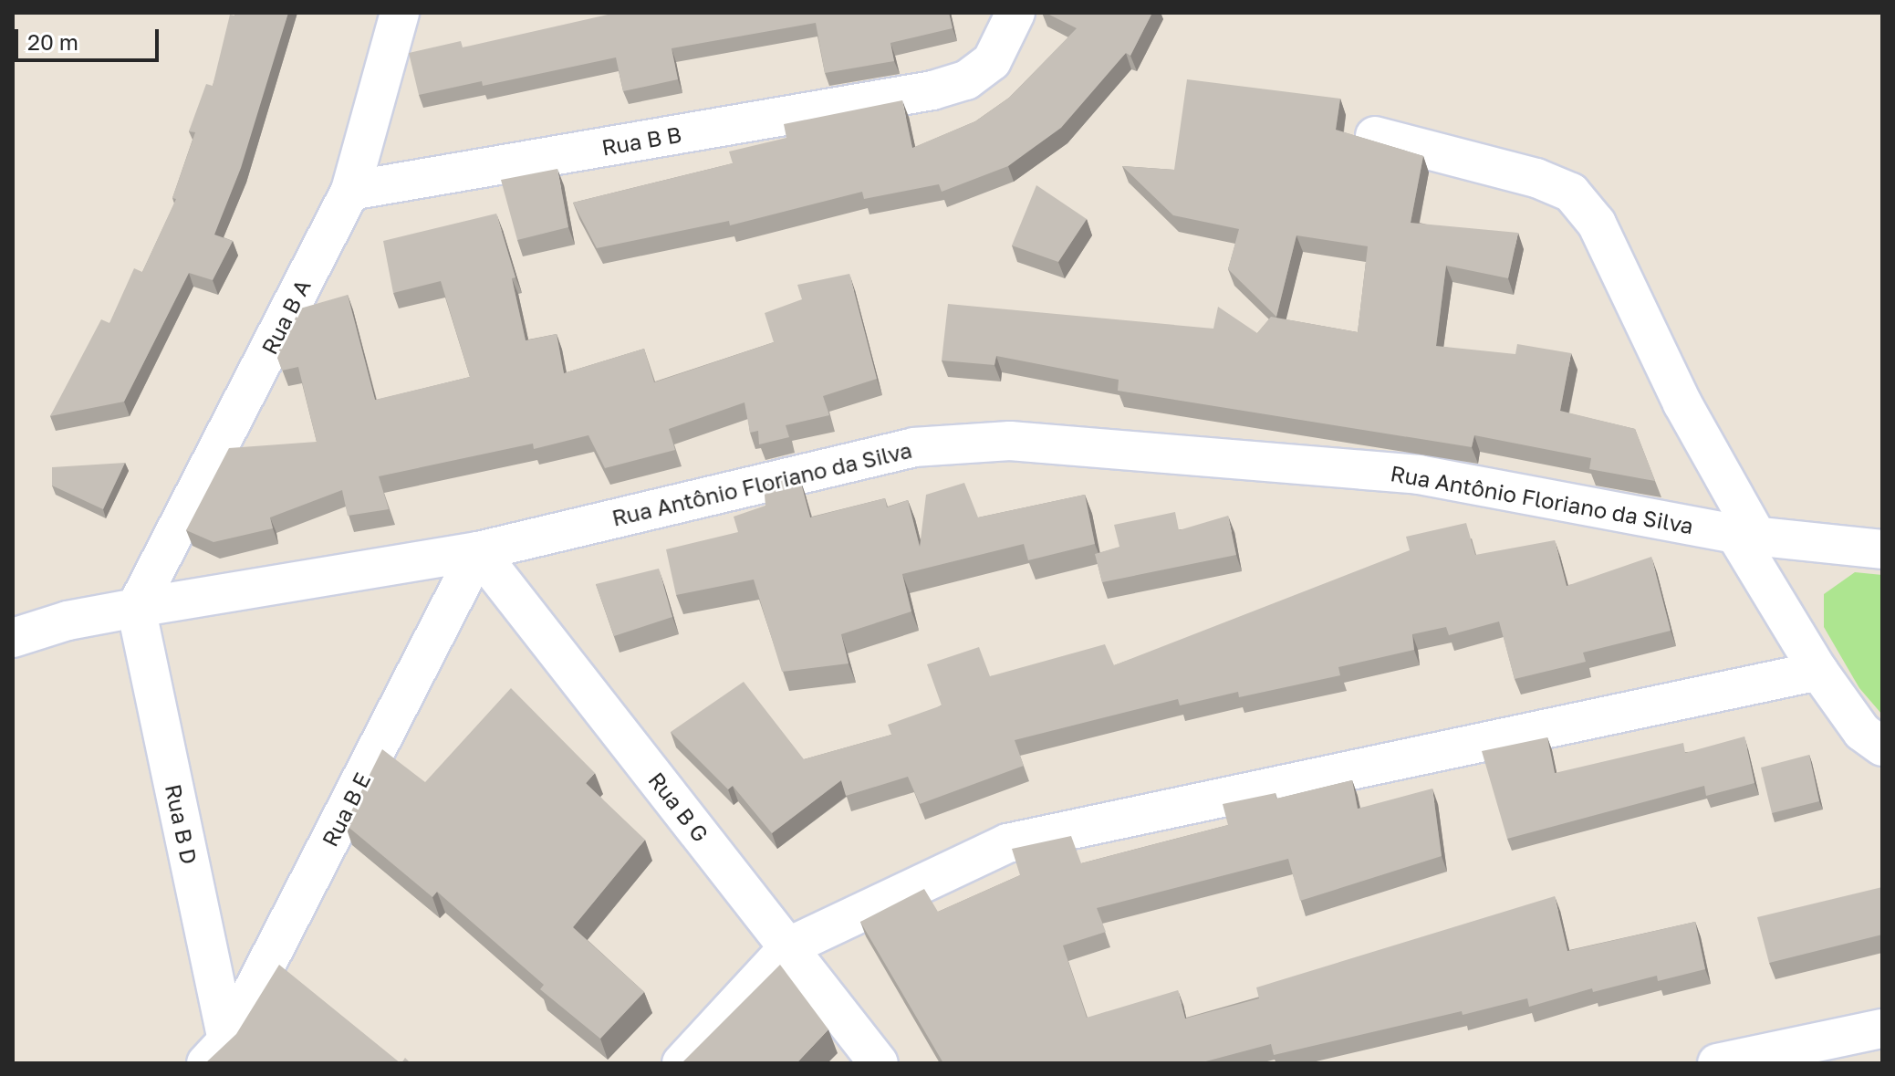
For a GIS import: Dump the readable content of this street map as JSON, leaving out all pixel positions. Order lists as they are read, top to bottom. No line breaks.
{"streets":{"street":["Rua B B","Rua B A","Rua Antônio Floriano da Silva","Rua B G","Rua B E","Rua B D"]},"crossings":[["Rua B B","Rua B A"],["Rua B A","Rua Antônio Floriano da Silva"],["Rua B A","Rua B D"],["Rua Antônio Floriano da Silva","Rua B G"],["Rua Antônio Floriano da Silva","Rua B E"],["Rua Antônio Floriano da Silva","Rua B D"],["Rua B G","Rua B E"],["Rua B E","Rua B D"]],"scale_bar":"20 m"}
